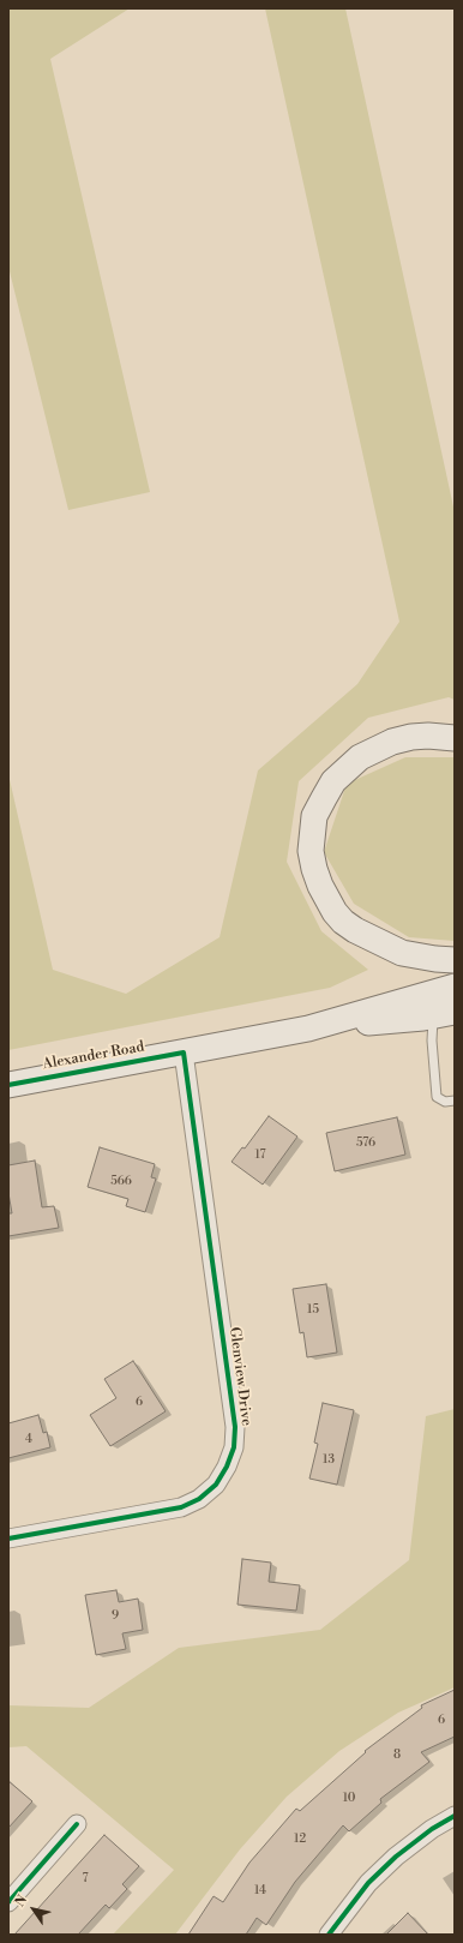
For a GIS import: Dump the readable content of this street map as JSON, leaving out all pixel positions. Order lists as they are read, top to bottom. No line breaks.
{"streets":{"main road":["Alexander Road"],"street":["Glenview Drive"]},"crossings":[["Alexander Road","Glenview Drive"]],"house_numbers":["576","17","566","15","6","4","13","9","6","8","10","12","7","14"],"north":"top left"}
